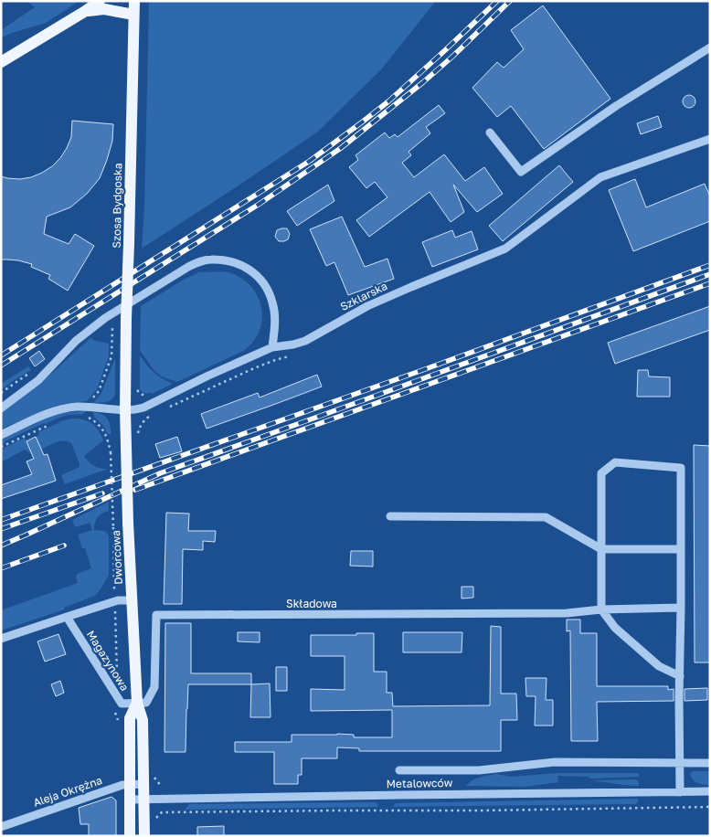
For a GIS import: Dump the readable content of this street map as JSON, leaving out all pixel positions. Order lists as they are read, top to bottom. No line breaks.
{"streets":{"main road":["Szosa Bydgoska","Dworcowa"],"street":["Szklarska","Składowa","Magazynowa","Metalowców","Aleja Okrężna"]},"crossings":[["Szosa Bydgoska","Szklarska"],["Szosa Bydgoska","Dworcowa"],["Szklarska","Dworcowa"],["Dworcowa","Składowa"],["Dworcowa","Magazynowa"],["Dworcowa","Metalowców"],["Dworcowa","Aleja Okrężna"],["Składowa","Magazynowa"]]}
